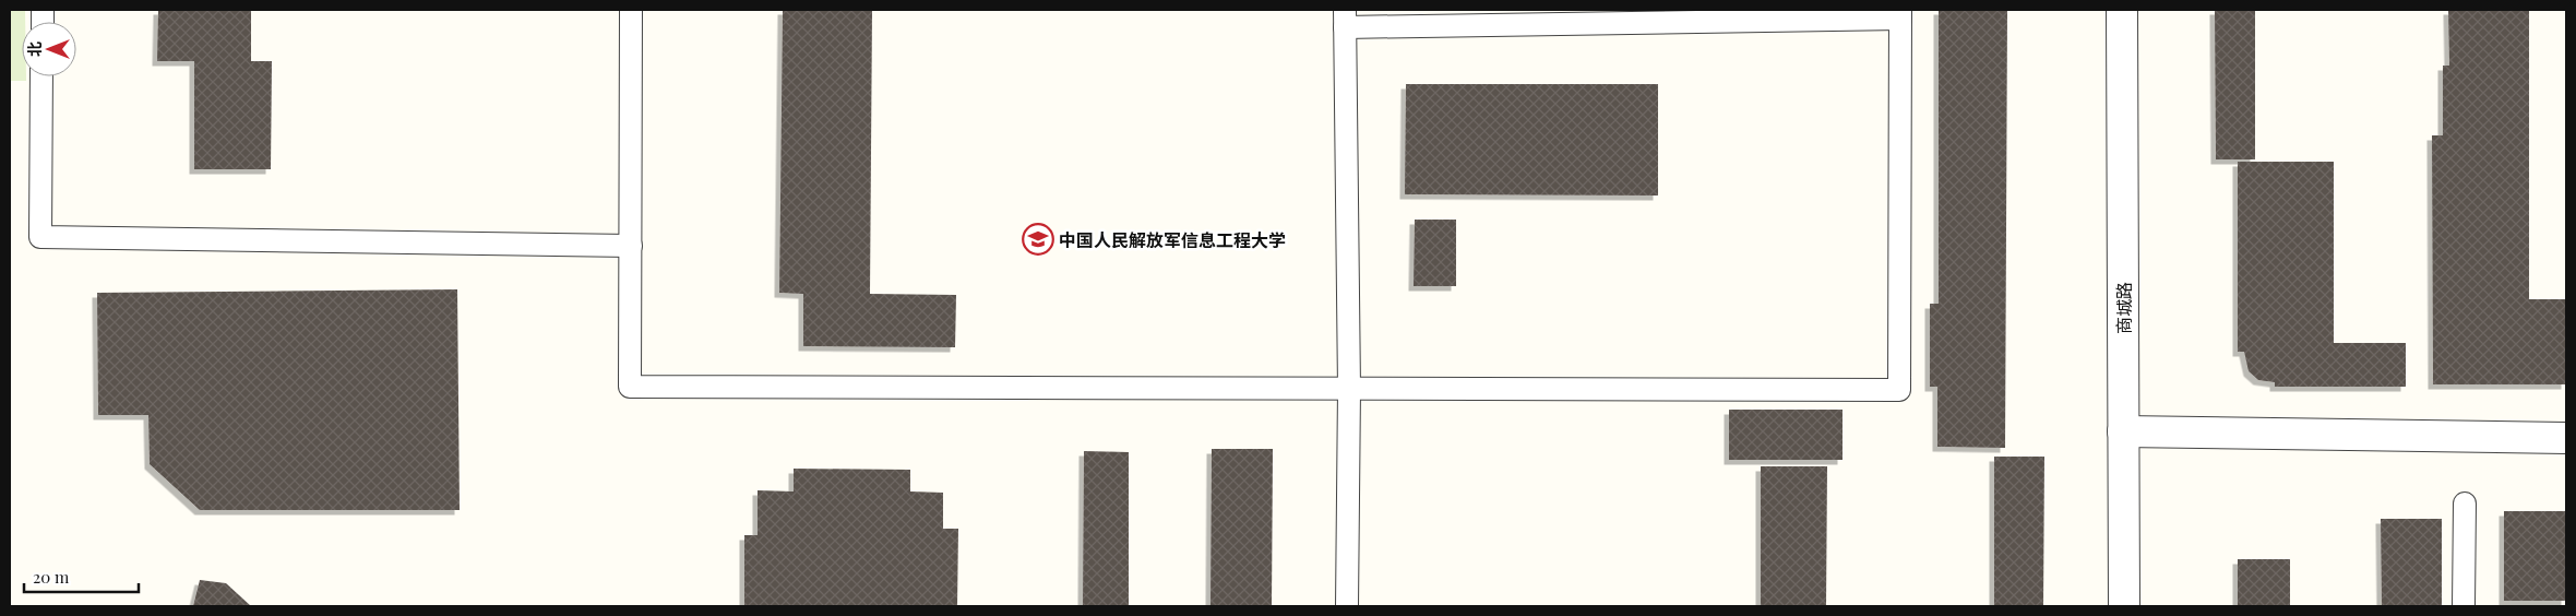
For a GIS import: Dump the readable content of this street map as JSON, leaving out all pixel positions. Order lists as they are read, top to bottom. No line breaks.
{"streets":{"street":["商城路"]},"places":{"school or university":["中国人民解放军信息工程大学"]},"scale_bar":"20 m","north":"left"}
